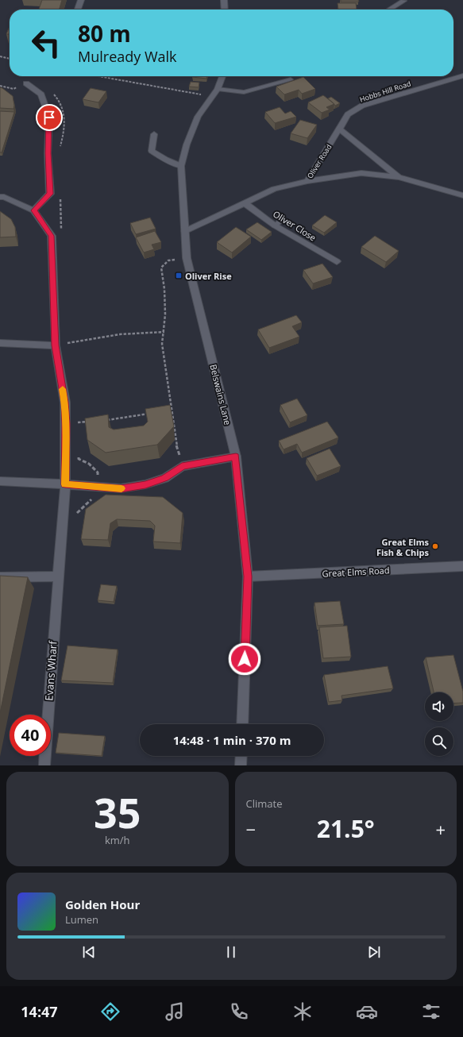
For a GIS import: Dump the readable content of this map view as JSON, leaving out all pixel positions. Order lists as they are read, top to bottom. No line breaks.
{"streets":{"street":["Hobbs Hill Road","Oliver Road","Oliver Close","Belswains Lane","Great Elms Road","Evans Wharf"]},"crossings":[["Hobbs Hill Road","Oliver Road"],["Belswains Lane","Great Elms Road"]],"places":{"transit":["Oliver Rise"],"other":["Great Elms Fish & Chips"]},"page":{"turn":["80 m","Mulready Walk"],"limit":"40","trip":"14:48 · 1 min · 370 m","tile":[["35","km/h"],"Climate"],"heat":["−","21.5°","+"],"song":["Golden Hour","Lumen"],"tabs":"14:47"}}
